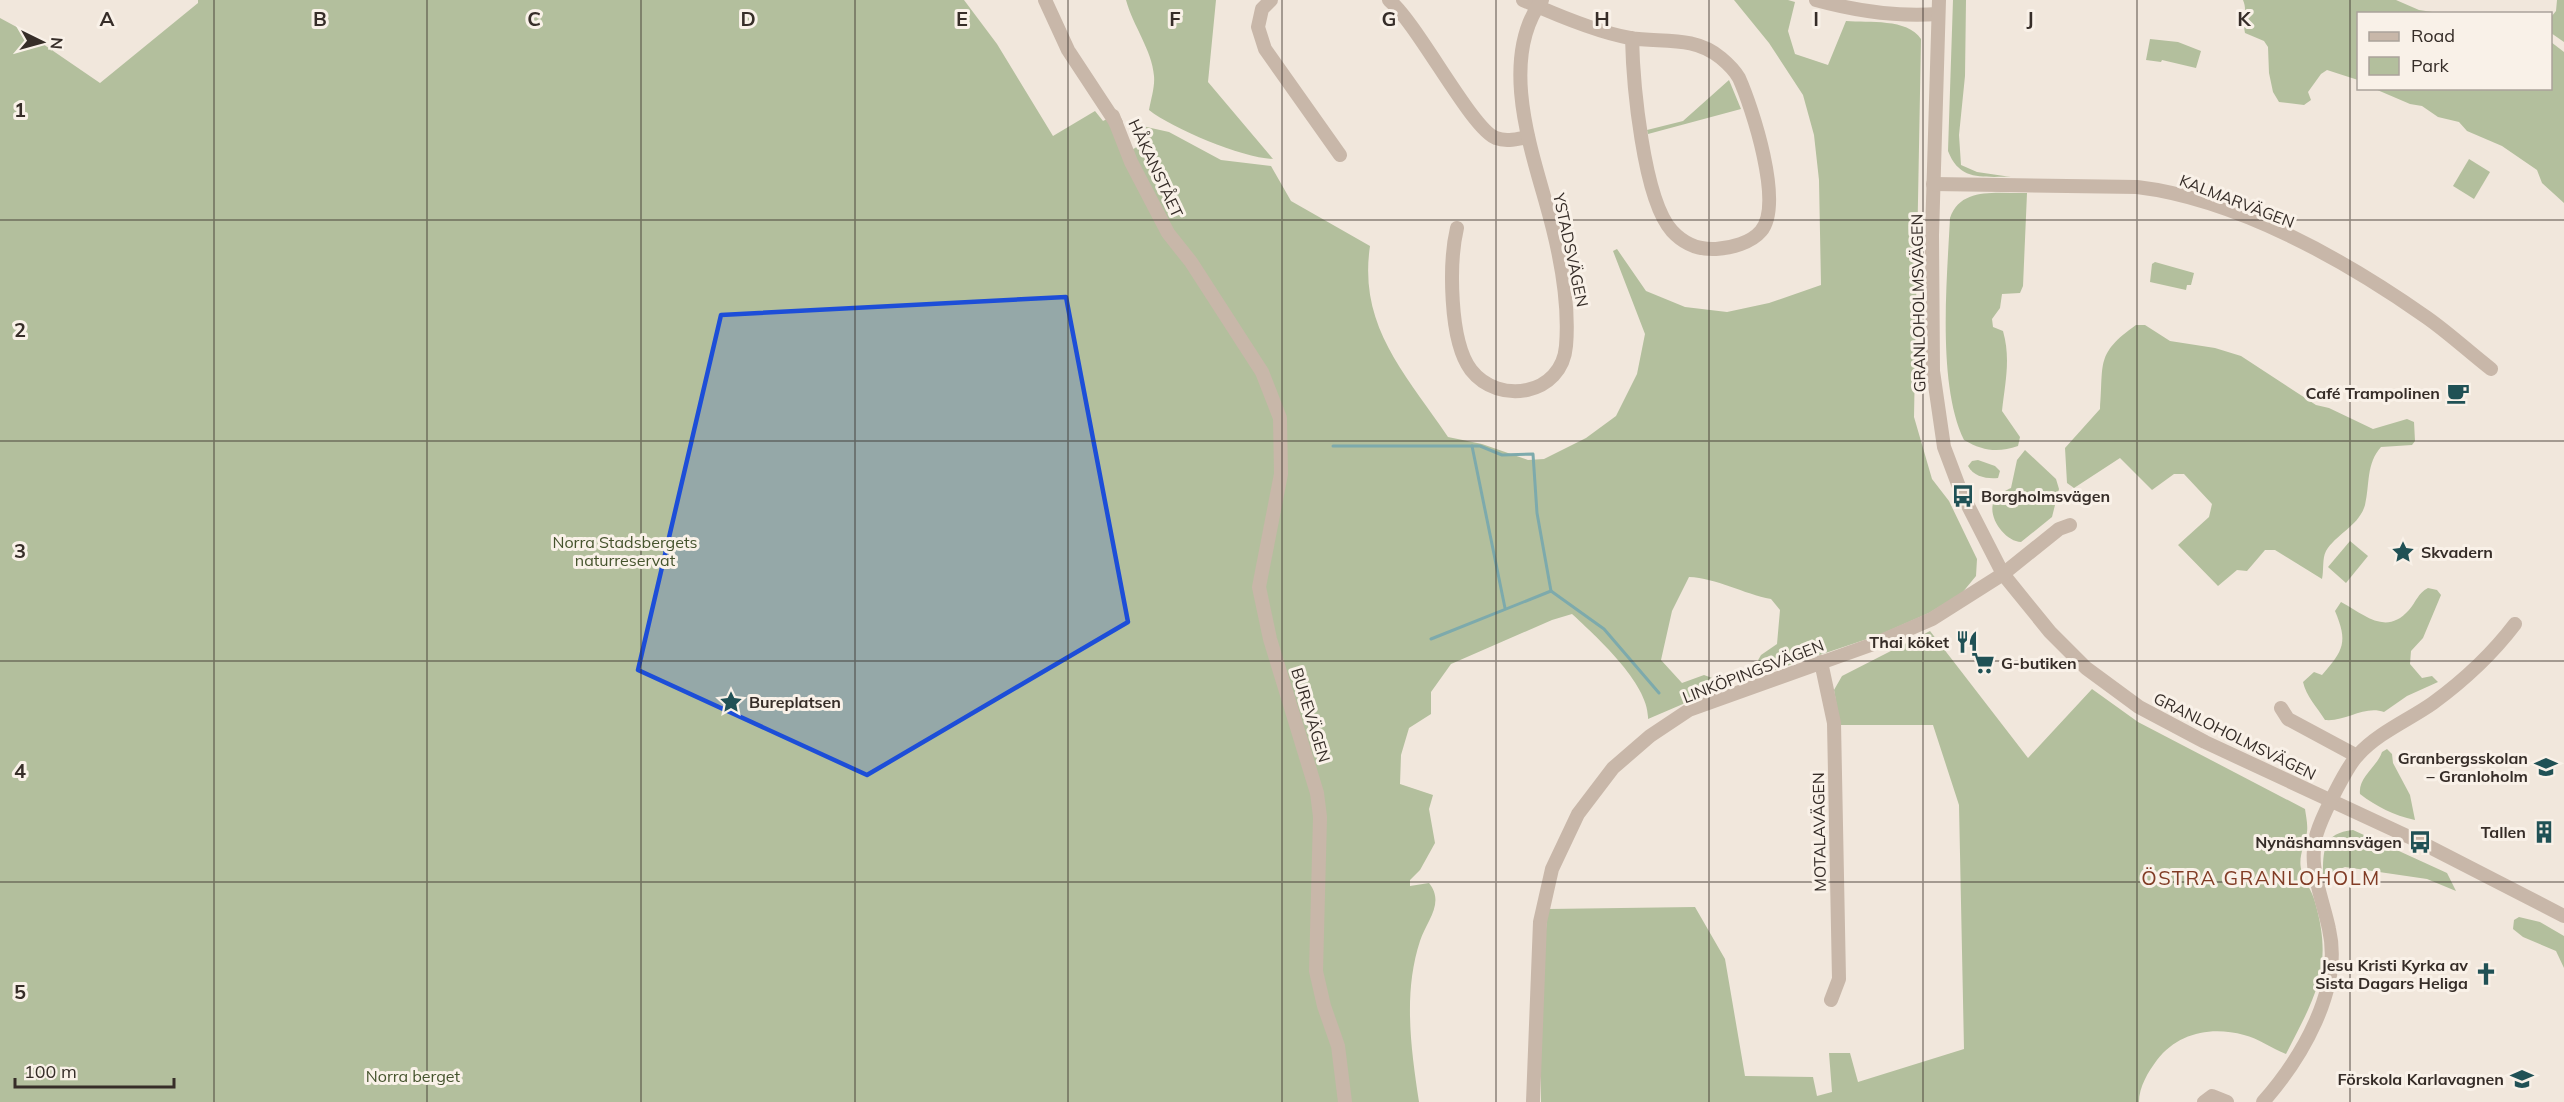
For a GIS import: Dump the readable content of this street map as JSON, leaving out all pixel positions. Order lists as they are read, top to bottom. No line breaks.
{"streets":{"street":["HÅKANSTÅET","KALMARVÄGEN","YSTADSVÄGEN","GRANLOHOLMSVÄGEN","LINKÖPINGSVÄGEN","BUREVÄGEN","MOTALAVÄGEN"]},"crossings":[["HÅKANSTÅET","BUREVÄGEN"],["KALMARVÄGEN","GRANLOHOLMSVÄGEN"],["GRANLOHOLMSVÄGEN","LINKÖPINGSVÄGEN"],["LINKÖPINGSVÄGEN","MOTALAVÄGEN"]],"districts":["ÖSTRA GRANLOHOLM"],"parks":["Norra Stadsbergets naturreservat","Norra berget"],"places":{"cafe":["Café Trampolinen"],"bus stop":["Borgholmsvägen","Nynäshamnsvägen"],"place":["Skvadern","Bureplatsen"],"restaurant":["Thai köket"],"supermarket":["G-butiken"],"school or university":["Granbergsskolan – Granloholm","Förskola Karlavagnen"],"building":["Tallen"],"church":["Jesu Kristi Kyrka av Sista Dagars Heliga"]},"legend":["Road","Park"],"scale_bar":"100 m","north":"right","grid":{"columns":["A","B","C","D","E","F","G","H","I","J","K"],"rows":["1","2","3","4","5"]}}
